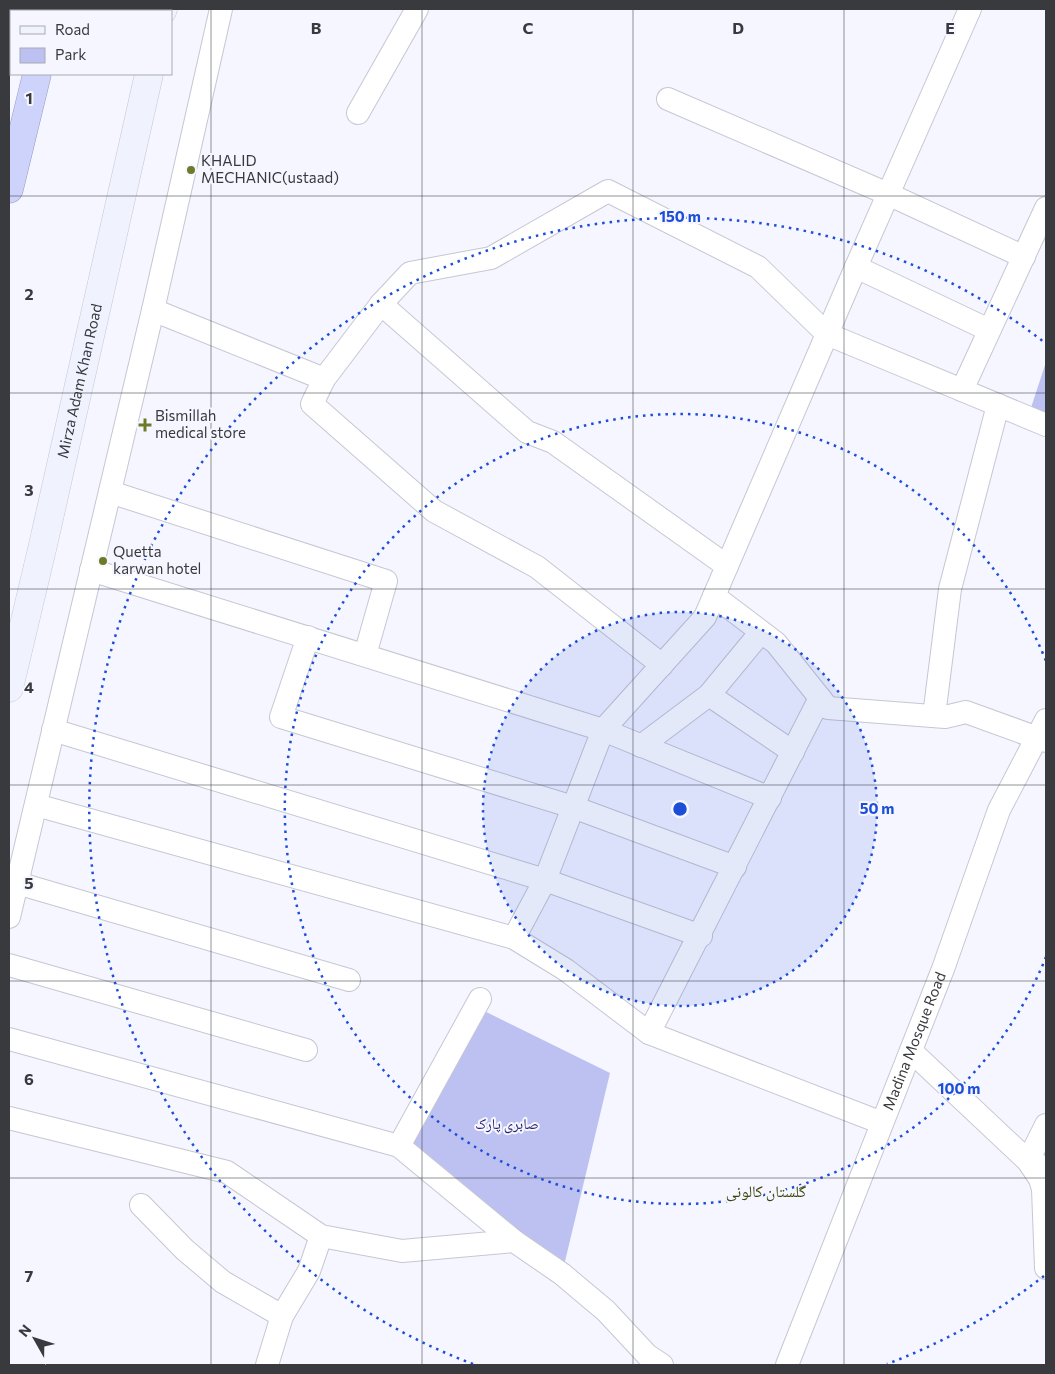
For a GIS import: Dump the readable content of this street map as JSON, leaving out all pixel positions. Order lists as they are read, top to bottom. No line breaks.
{"streets":{"main road":["Mirza Adam Khan Road"],"street":["Madina Mosque Road"]},"districts":["گلستان کالونی"],"parks":["صابری پارک"],"places":{"other":["KHALID MECHANIC(ustaad)","Quetta karwan hotel"],"health":["Bismillah medical store"]},"legend":["Road","Park"],"north":"top left","grid":{"columns":["B","C","D","E"],"rows":["1","2","3","4","5","6","7"]},"rings":["150 m","50 m","100 m"]}
